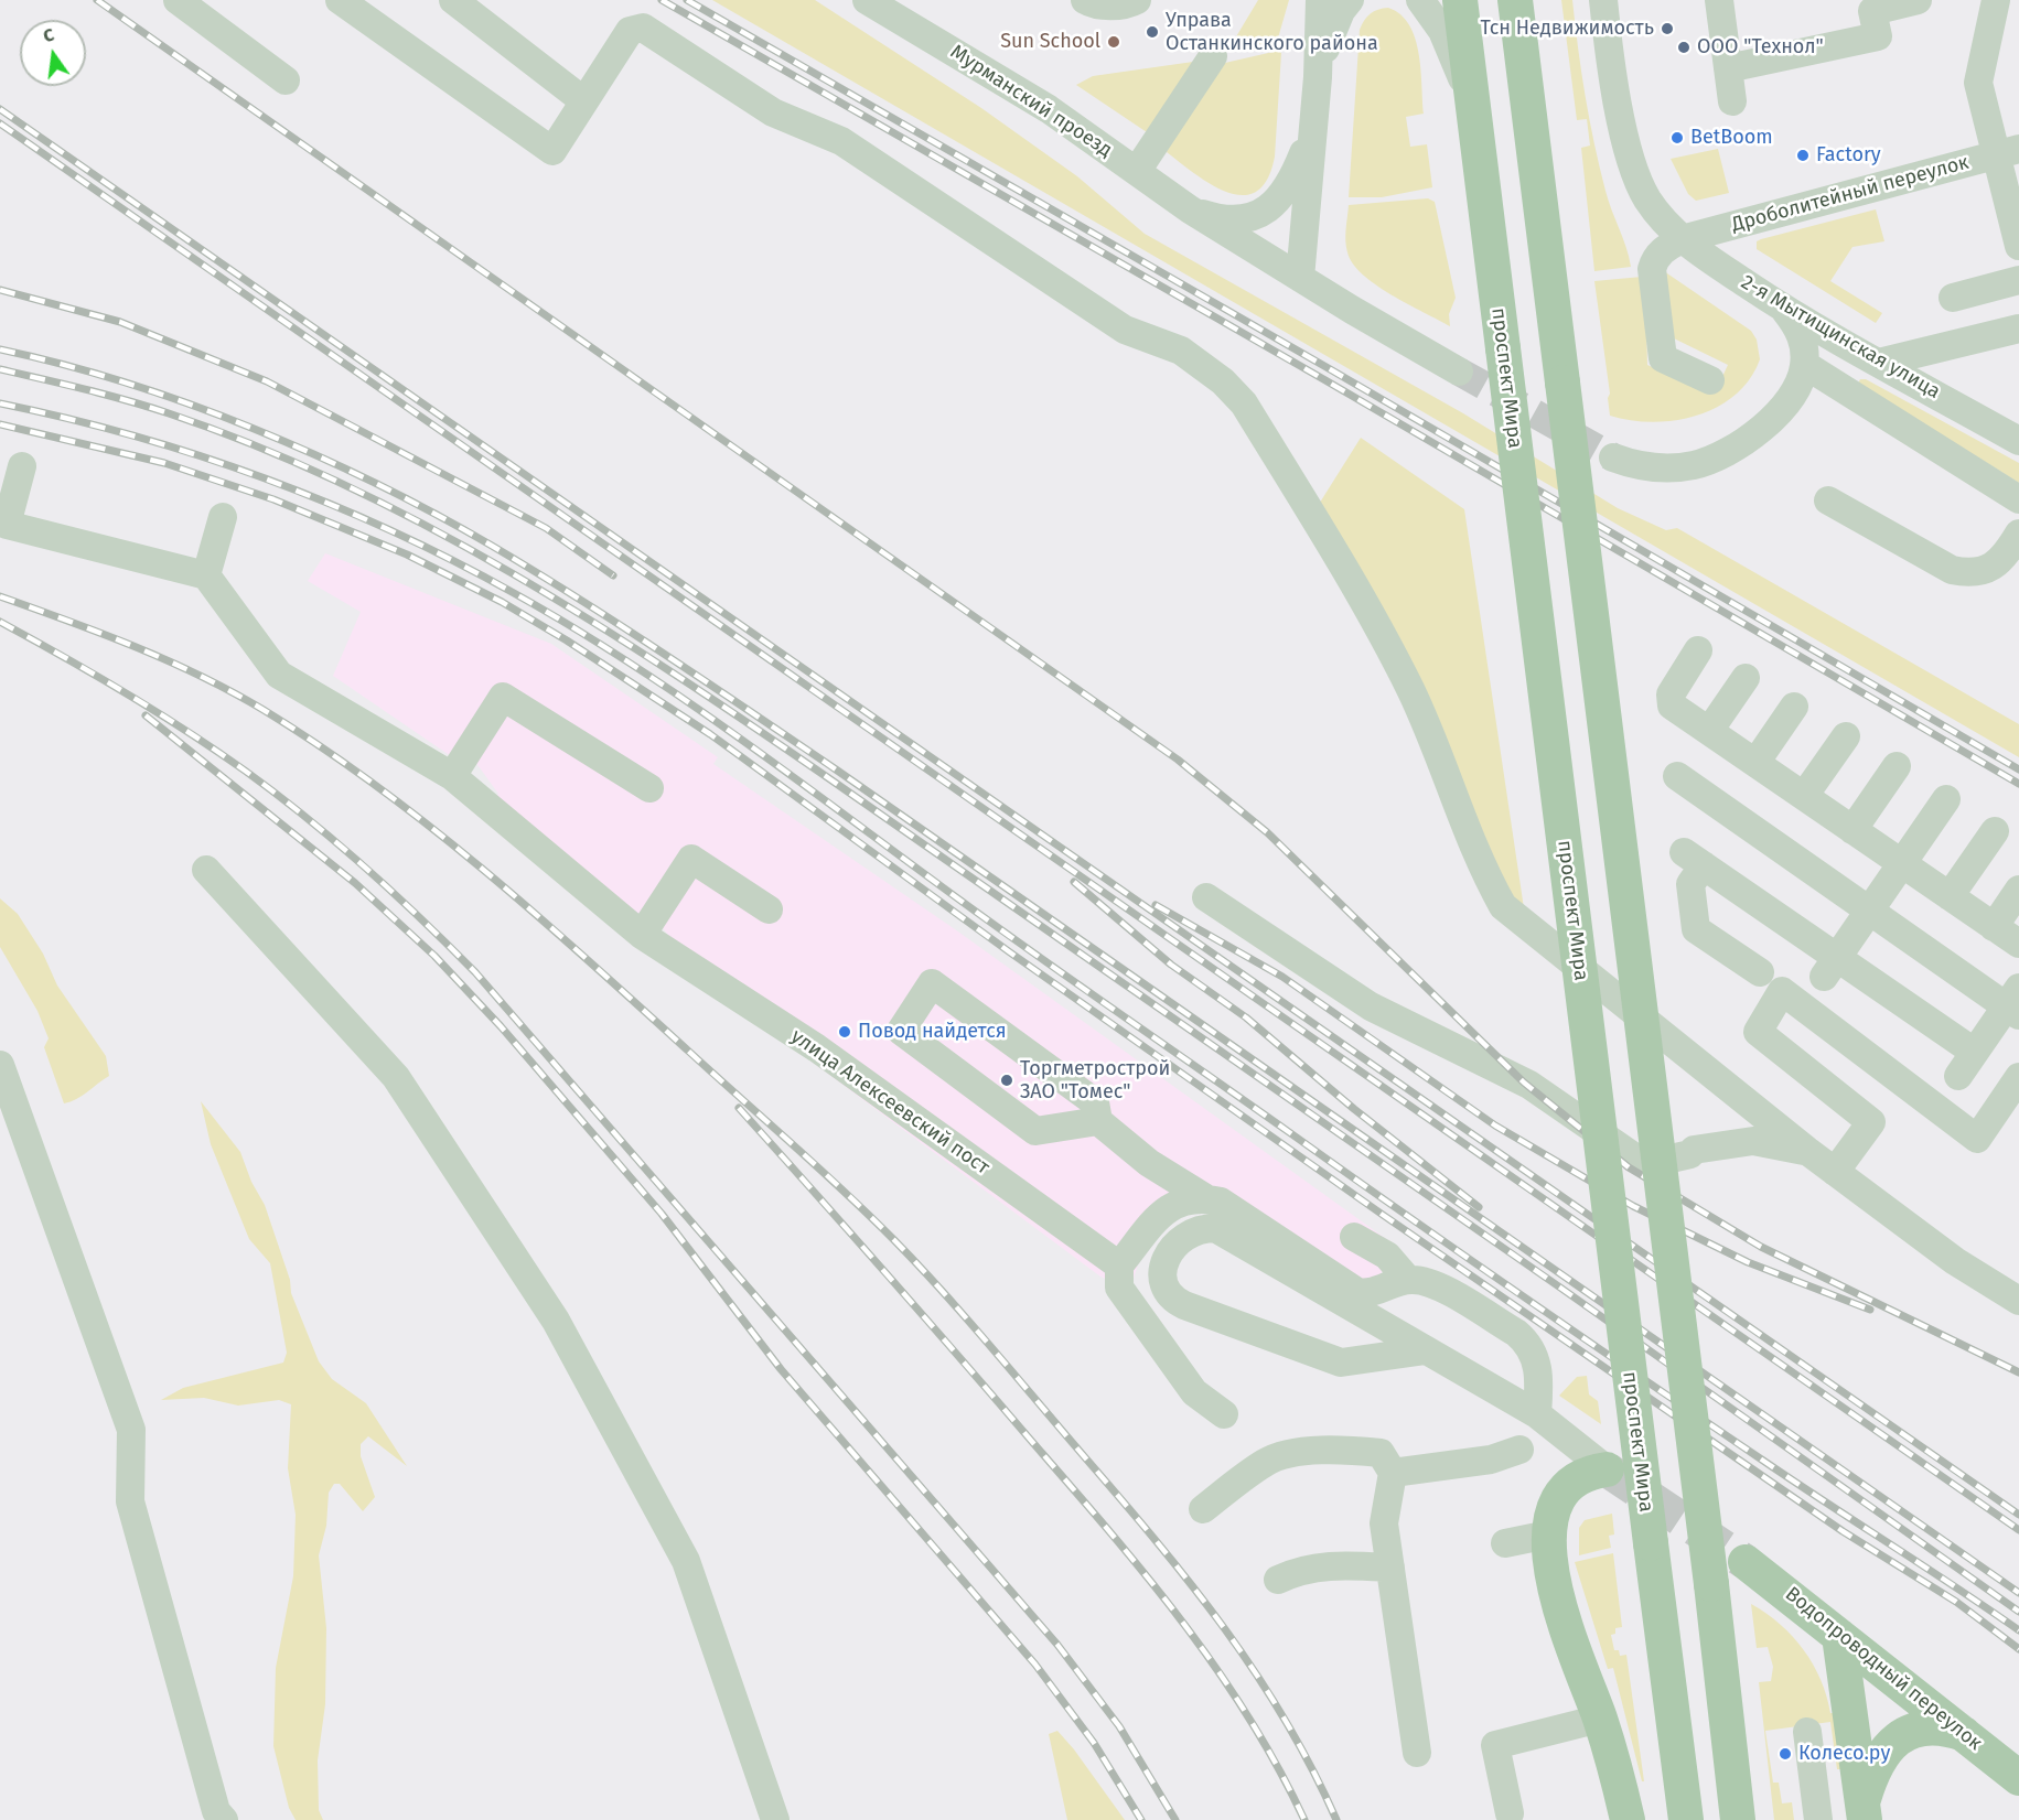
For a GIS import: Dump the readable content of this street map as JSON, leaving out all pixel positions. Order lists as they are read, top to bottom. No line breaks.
{"streets":{"main road":["проспект Мира","Водопроводный переулок"],"street":["Мурманский проезд","Дроболитейный переулок","2-я Мытищинская улица","улица Алексеевский пост"]},"crossings":[["Дроболитейный переулок","2-я Мытищинская улица"]],"places":["Тсн Недвижимость","Управа Останкинского района","Sun School","ООО \"Технол\"","BetBoom","Factory","Повод найдется","Торгметрострой ЗАО \"Томес\"","Колесо.ру"],"north":"top"}
